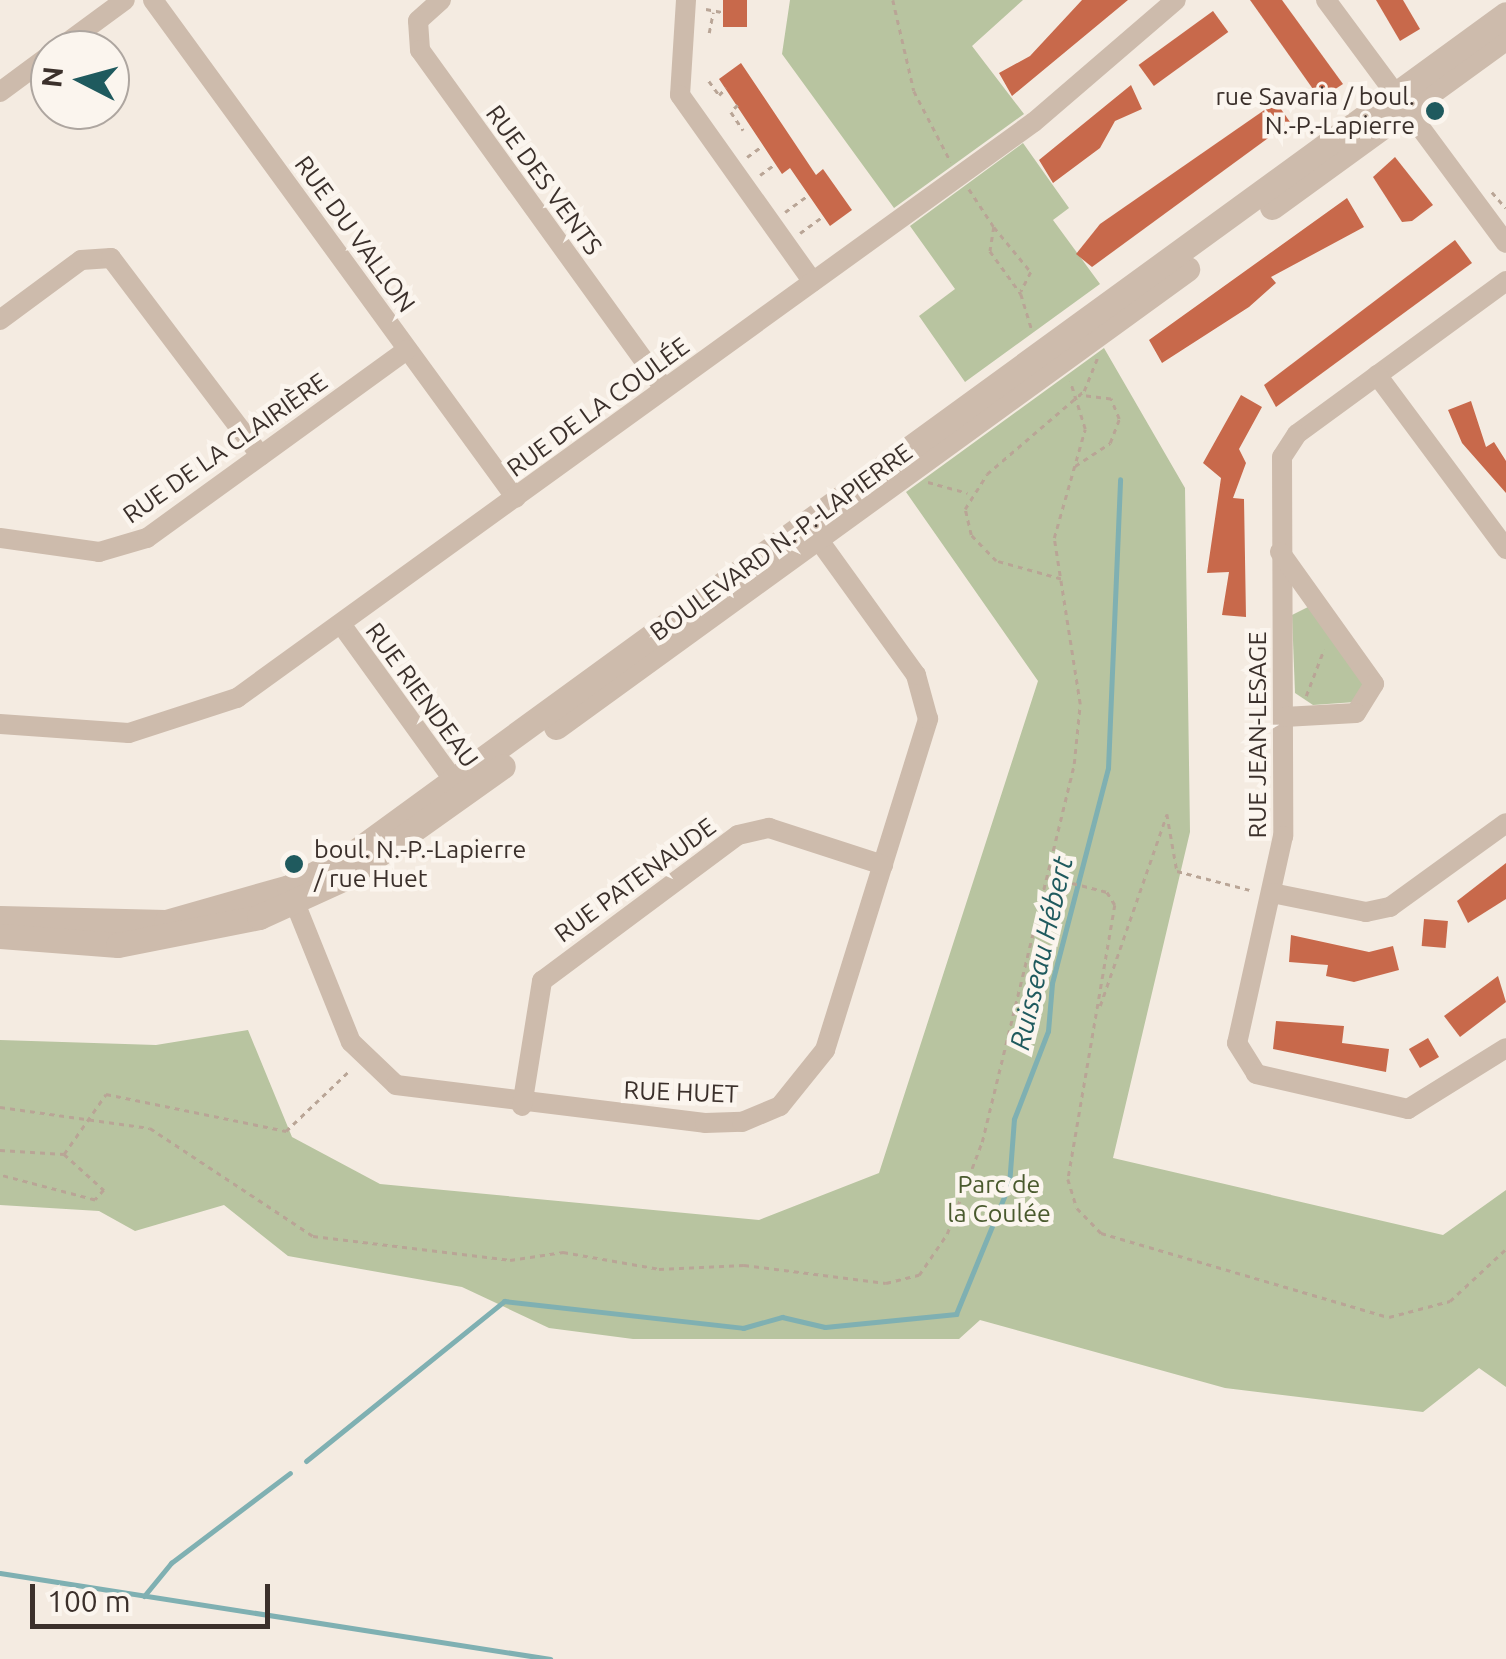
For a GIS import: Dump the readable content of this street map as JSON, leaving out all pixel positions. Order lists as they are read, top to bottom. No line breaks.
{"streets":{"street":["RUE DES VENTS","RUE DU VALLON","RUE DE LA COULÉE","RUE DE LA CLAIRIÈRE","BOULEVARD N.-P.-LAPIERRE","RUE RIENDEAU","RUE JEAN-LESAGE","RUE PATENAUDE","RUE HUET"]},"crossings":[["RUE DES VENTS","RUE DE LA COULÉE"],["RUE DU VALLON","RUE DE LA COULÉE"],["RUE DU VALLON","RUE DE LA CLAIRIÈRE"],["RUE DE LA COULÉE","RUE RIENDEAU"],["BOULEVARD N.-P.-LAPIERRE","RUE RIENDEAU"],["BOULEVARD N.-P.-LAPIERRE","RUE HUET"],["RUE PATENAUDE","RUE HUET"]],"water":["Ruisseau Hébert"],"parks":["Parc de la Coulée"],"places":["rue Savaria / boul. N.-P.-Lapierre","boul. N.-P.-Lapierre / rue Huet"],"scale_bar":"100 m","north":"left"}
